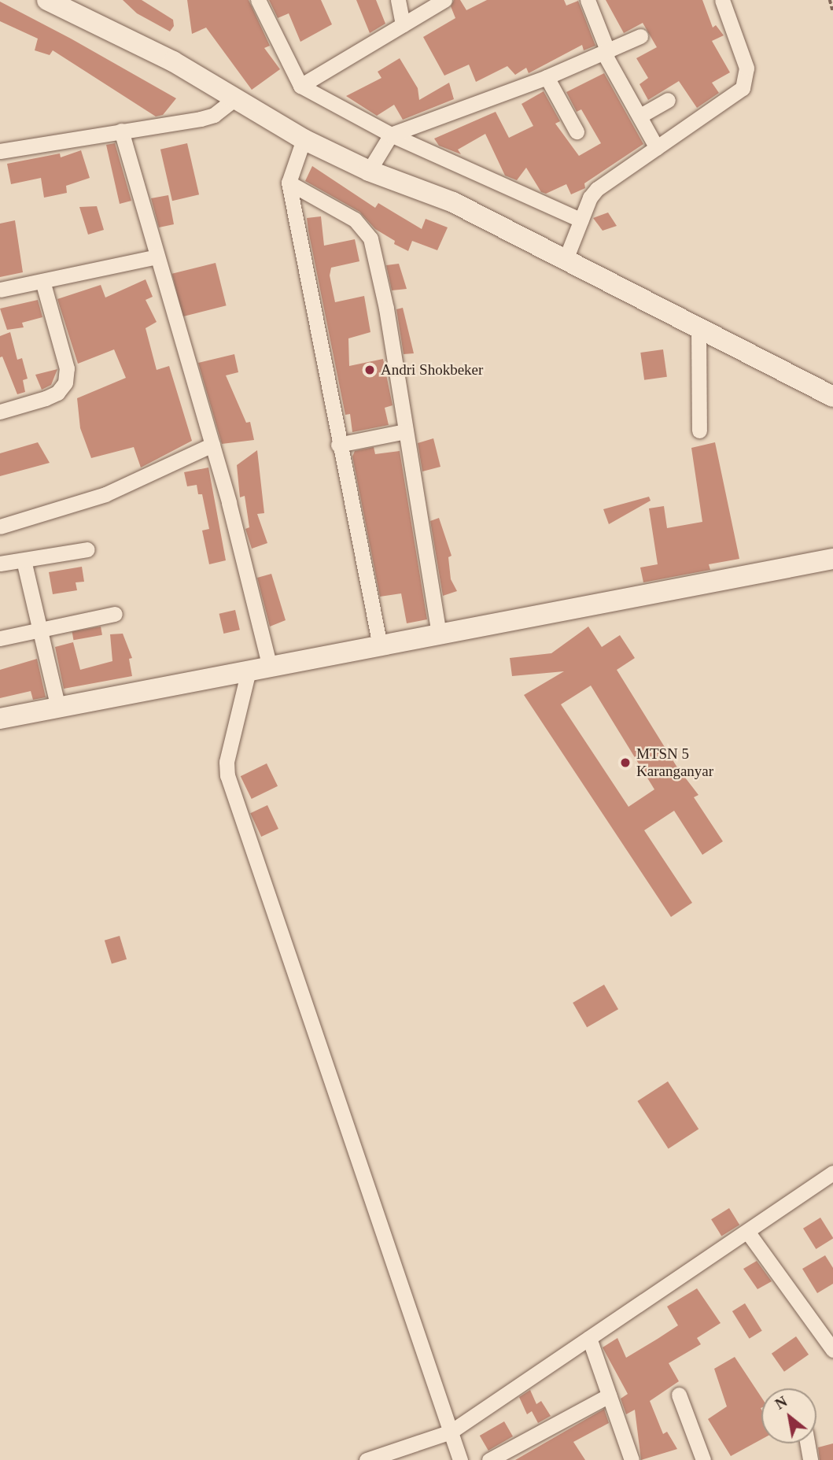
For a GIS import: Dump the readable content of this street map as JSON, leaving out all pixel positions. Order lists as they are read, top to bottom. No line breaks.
{"places":["Andri Shokbeker","MTSN 5 Karanganyar"],"north":"top left"}
